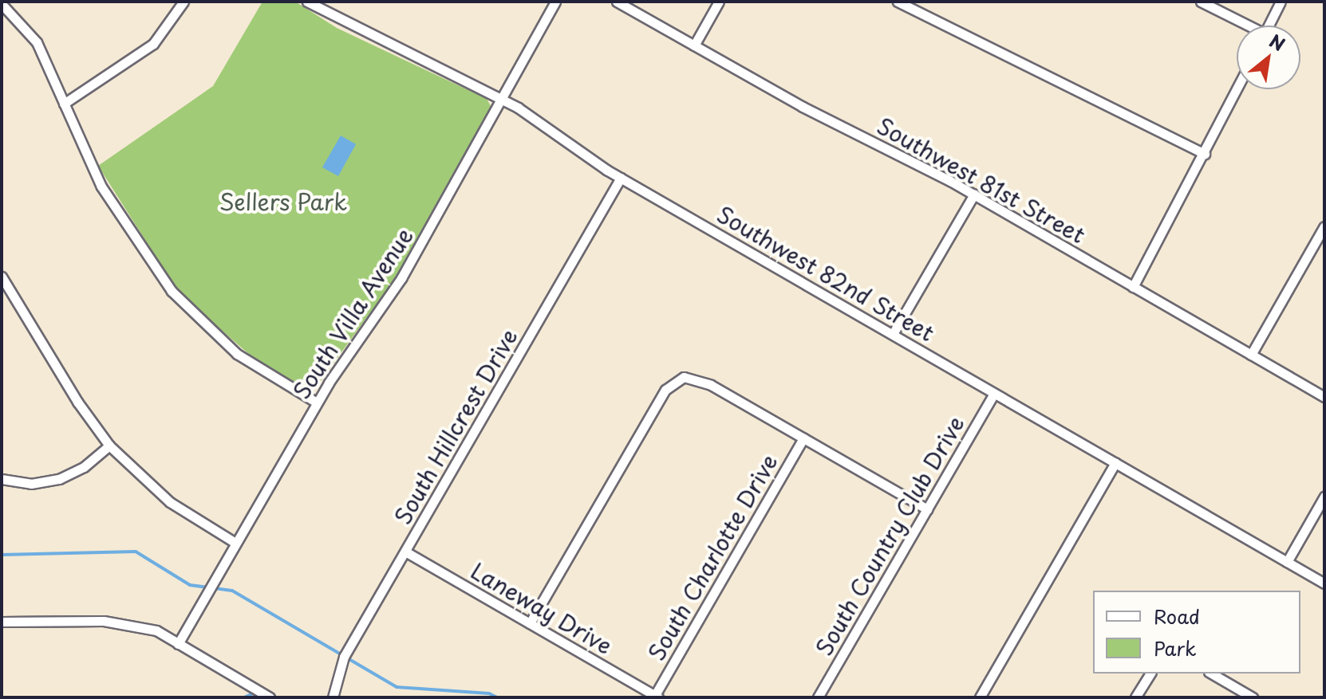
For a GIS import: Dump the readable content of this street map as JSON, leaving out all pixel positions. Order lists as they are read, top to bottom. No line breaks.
{"streets":{"street":["Southwest 81st Street","Southwest 82nd Street","South Villa Avenue","South Hillcrest Drive","South Country Club Drive","South Charlotte Drive","Laneway Drive"]},"crossings":[["Southwest 82nd Street","South Villa Avenue"],["Southwest 82nd Street","South Hillcrest Drive"],["Southwest 82nd Street","South Country Club Drive"],["South Hillcrest Drive","Laneway Drive"],["South Charlotte Drive","Laneway Drive"]],"parks":["Sellers Park"],"legend":["Road","Park"],"north":"top right"}
